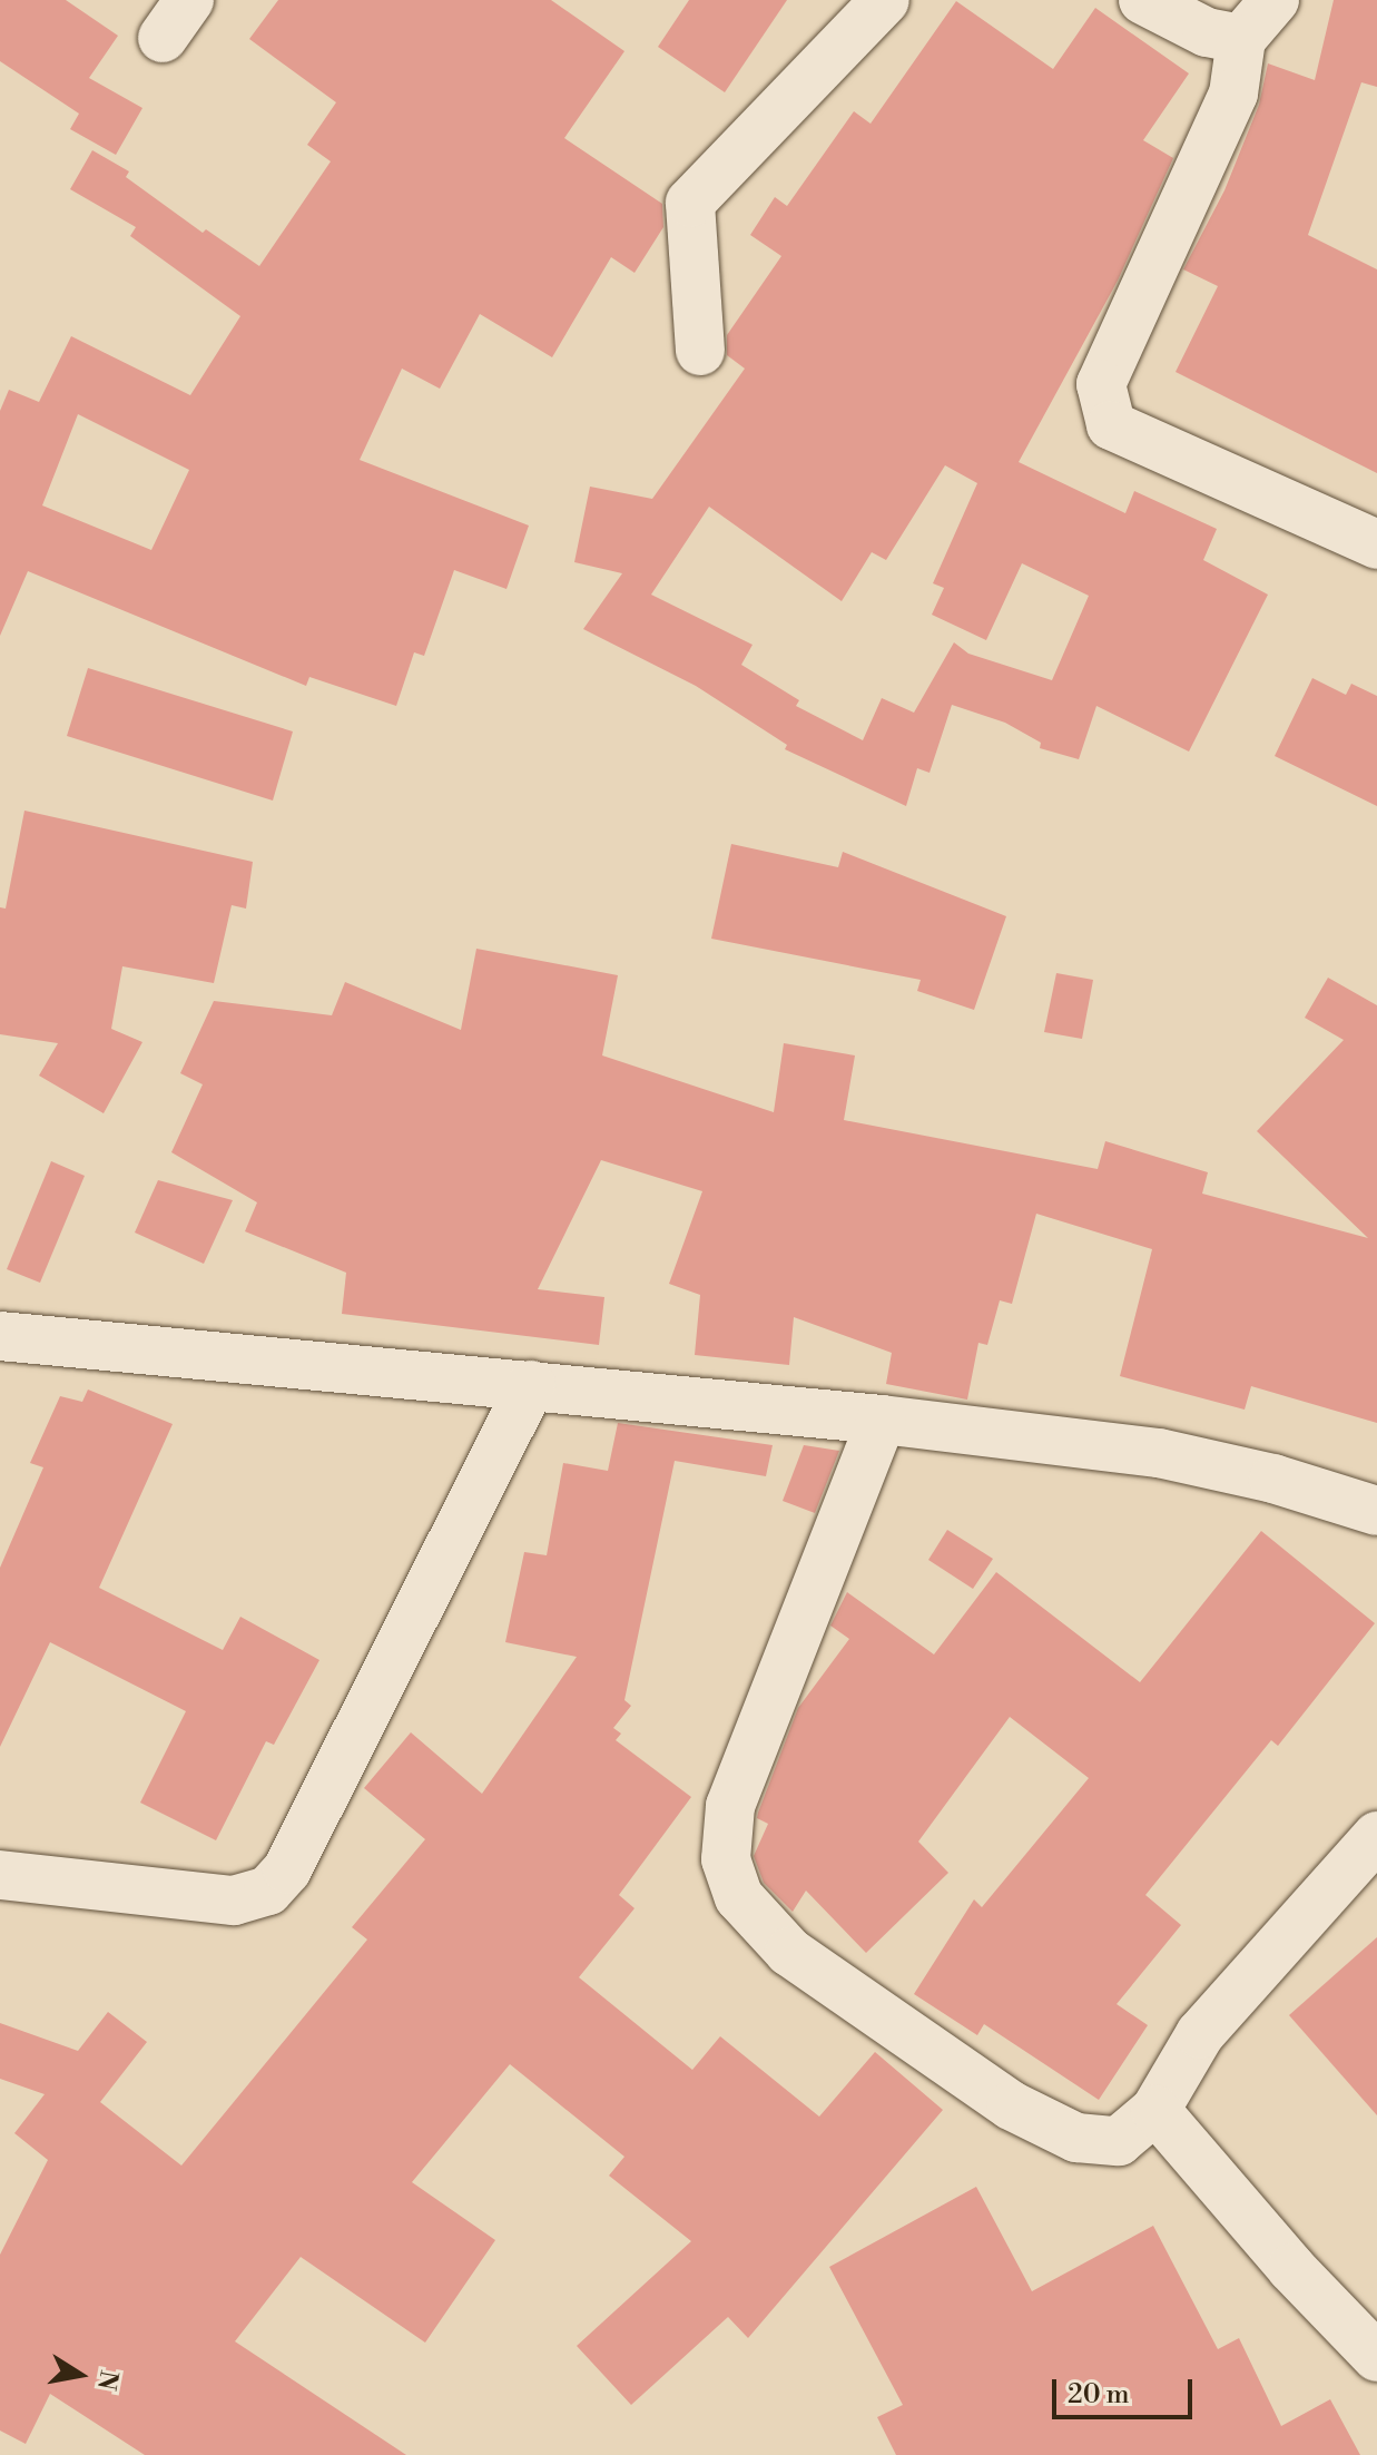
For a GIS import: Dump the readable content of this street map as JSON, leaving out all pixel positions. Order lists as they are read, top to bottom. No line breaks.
{"scale_bar":"20 m","north":"right"}
